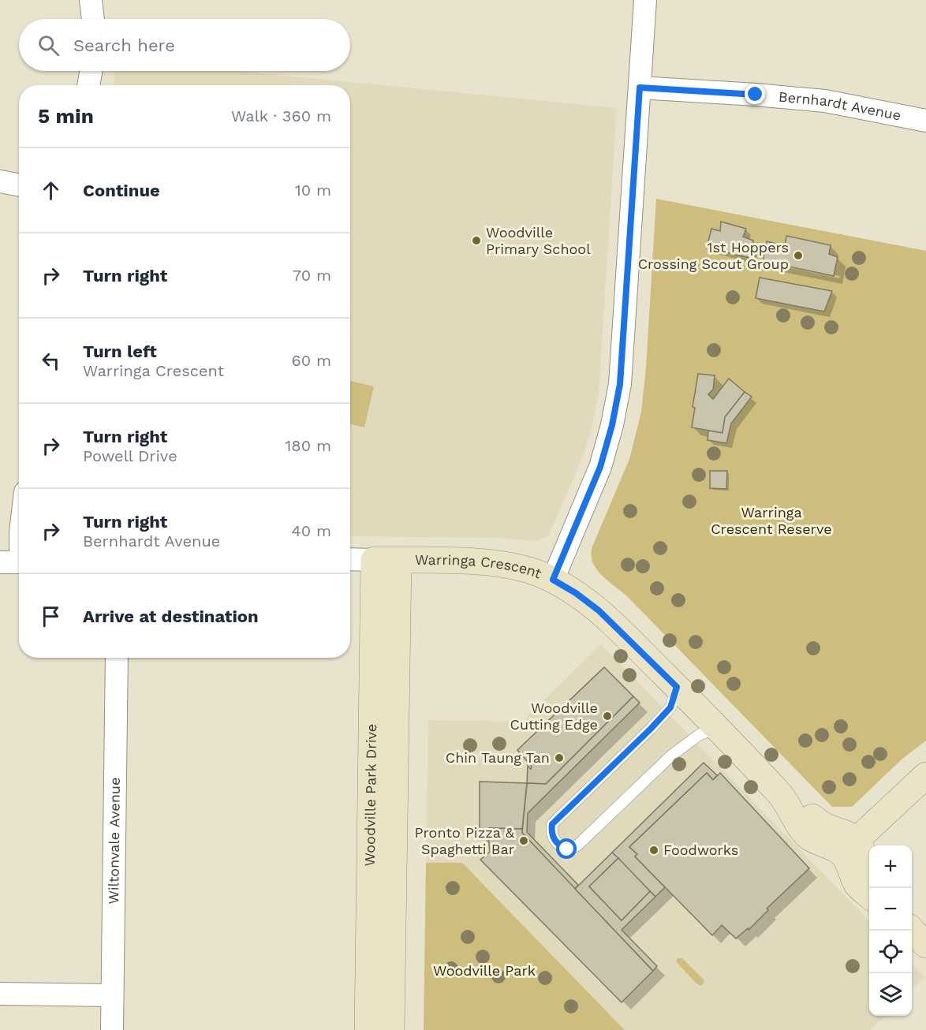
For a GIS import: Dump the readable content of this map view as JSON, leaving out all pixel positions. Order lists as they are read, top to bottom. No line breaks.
{"streets":{"street":["Bernhardt Avenue","Warringa Crescent","Woodville Park Drive","Wiltonvale Avenue"]},"crossings":[["Warringa Crescent","Woodville Park Drive"]],"parks":["Warringa Crescent Reserve","Woodville Park"],"places":["Woodville Primary School","1st Hoppers Crossing Scout Group","Woodville Cutting Edge","Chin Taung Tan","Pronto Pizza & Spaghetti Bar","Foodworks"],"page":{"search":"Search here","heading":["5 min","Walk · 360 m"],"list":[["Continue","10 m"],["Turn right","70 m"],["Turn left","Warringa Crescent","60 m"],["Turn right","Powell Drive","180 m"],["Turn right","Bernhardt Avenue","40 m"],"Arrive at destination"],"map_buttons":["+","−"]}}
